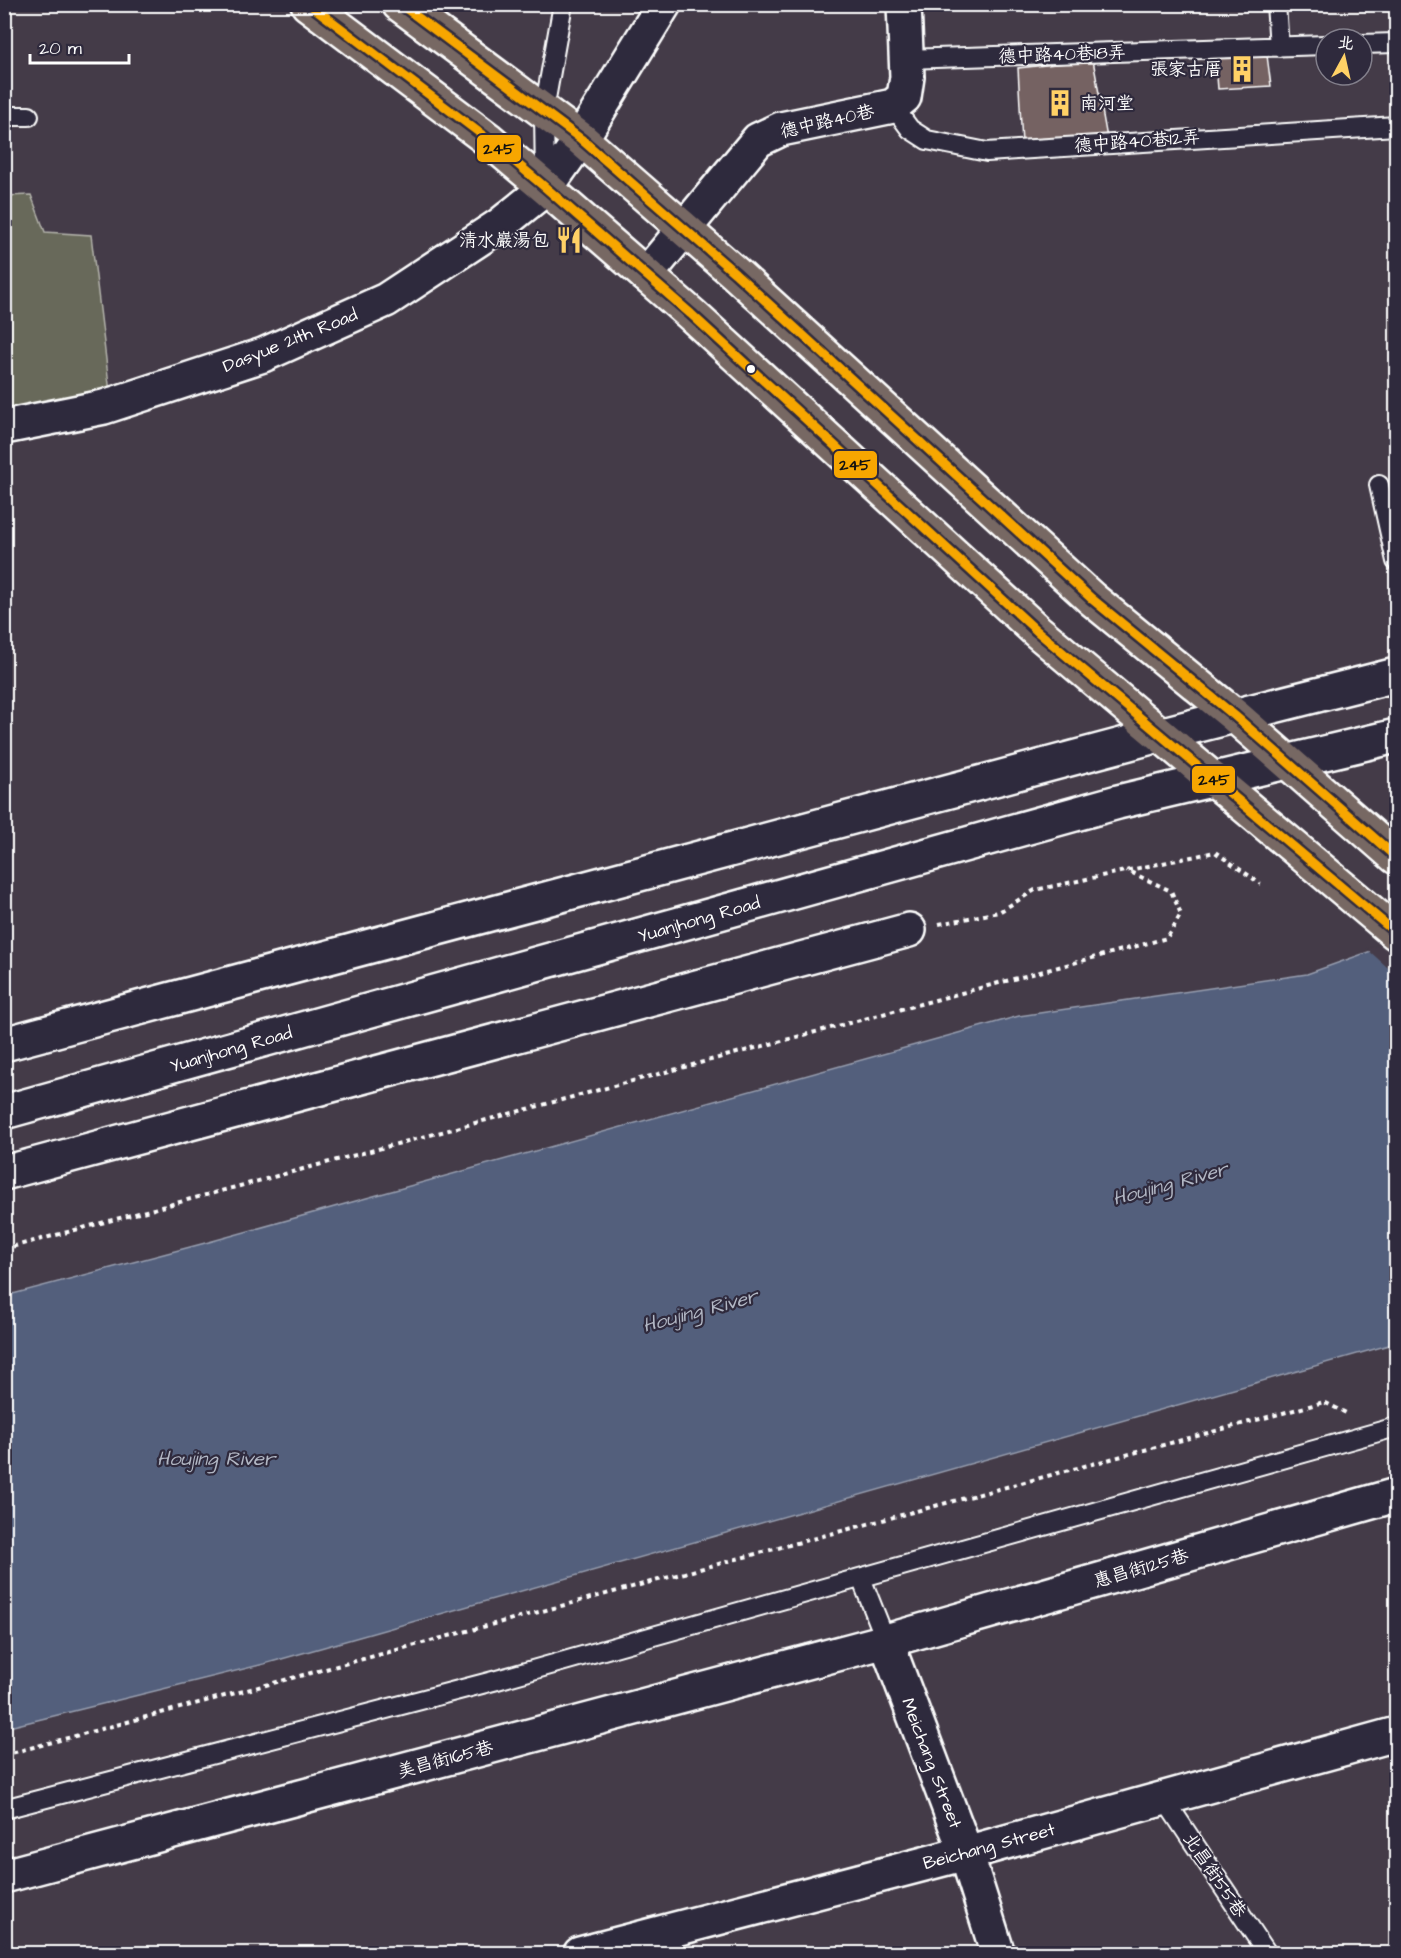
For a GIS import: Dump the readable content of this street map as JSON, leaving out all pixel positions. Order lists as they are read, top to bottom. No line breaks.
{"streets":{"street":["德中路40巷","Dasyue 21th Road","Yuanjhong Road","惠昌街125巷","美昌街165巷","Meichang Street","Beichang Street"],"lane":["德中路40巷18弄","德中路40巷12弄","北昌街55巷"]},"crossings":[["德中路40巷18弄","德中路40巷"],["德中路40巷","德中路40巷12弄"],["惠昌街125巷","美昌街165巷"],["惠昌街125巷","Meichang Street"],["美昌街165巷","Meichang Street"],["Meichang Street","Beichang Street"],["Beichang Street","北昌街55巷"]],"water":["Houjing River"],"places":{"building":["張家古厝","南河堂"],"restaurant":["清水巖湯包"]},"lines":["transit line 245"],"scale_bar":"20 m","north":"top"}
